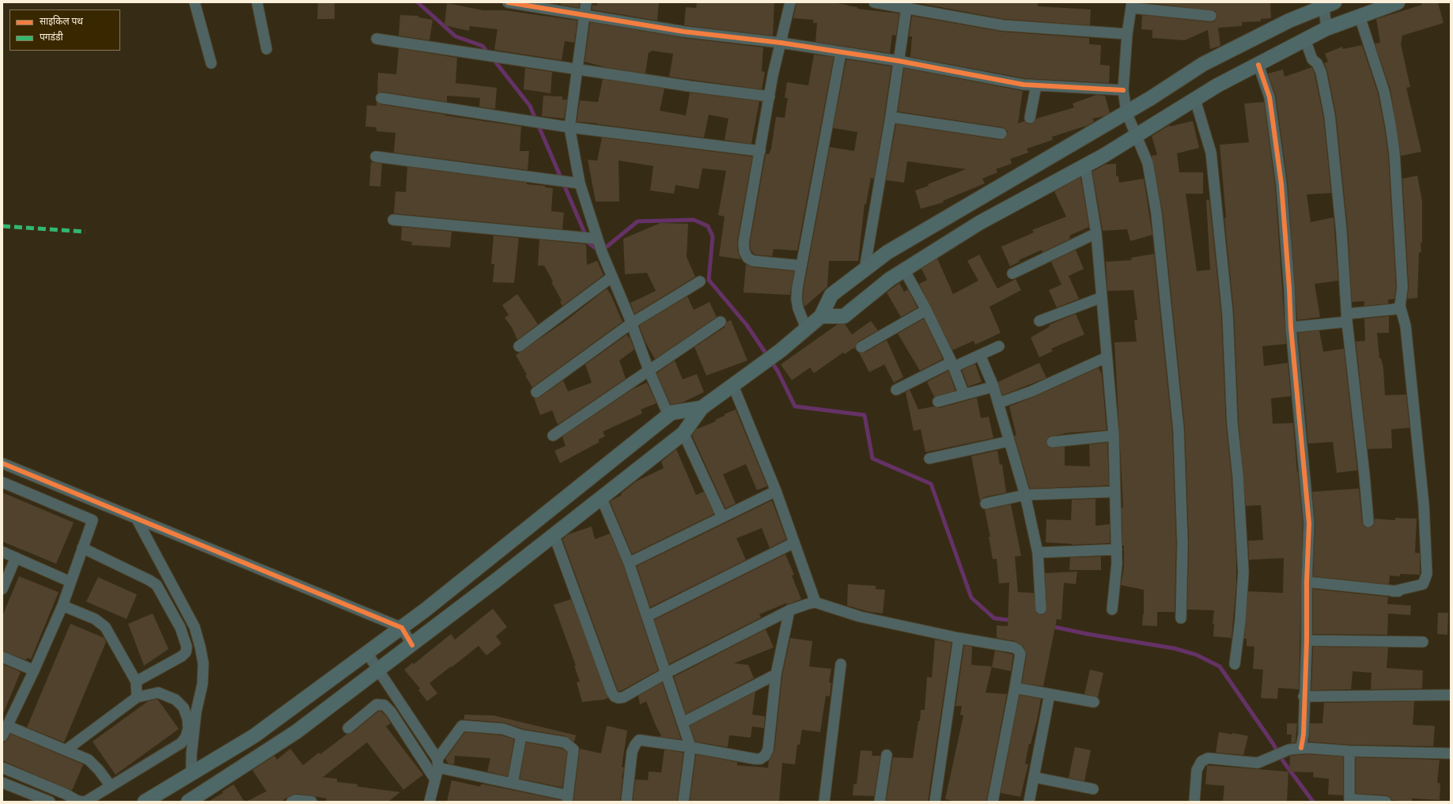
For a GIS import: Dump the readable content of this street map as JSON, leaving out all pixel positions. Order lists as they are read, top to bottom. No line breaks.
{"legend":["साइकिल पथ","पगडंडी"]}
